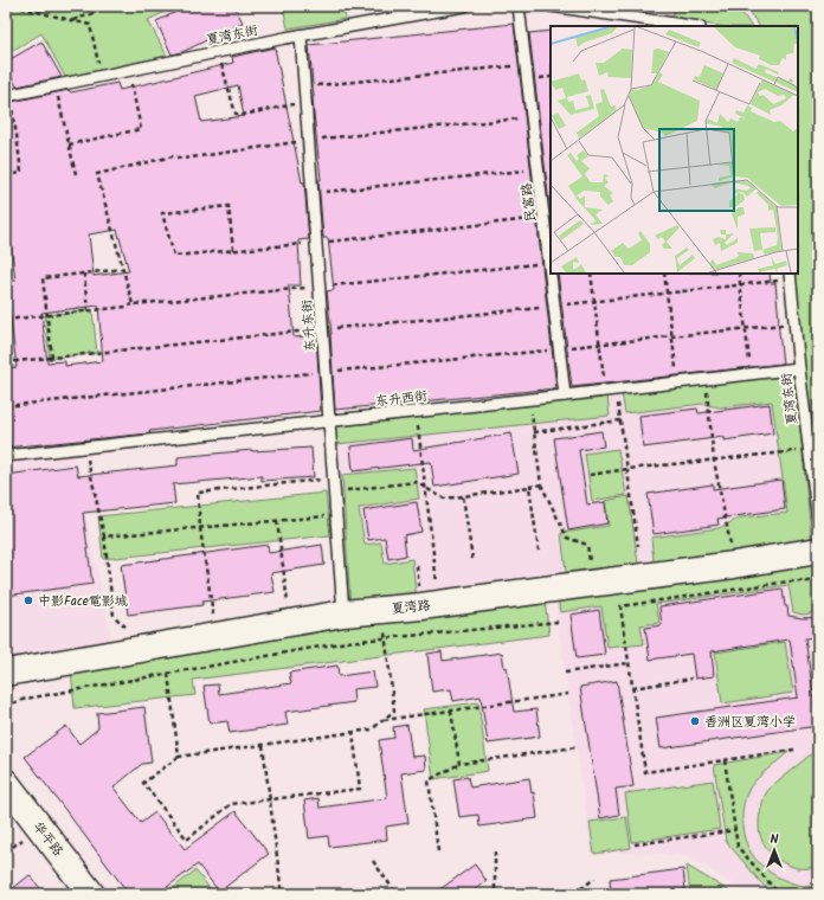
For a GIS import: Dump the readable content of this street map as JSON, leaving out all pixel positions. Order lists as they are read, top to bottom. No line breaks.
{"streets":{"street":["夏湾路","华平路"],"lane":["夏湾东街","民富路","东升东街","东升西街"]},"crossings":[["夏湾东街","东升东街"],["夏湾东街","东升西街"],["民富路","东升西街"],["东升东街","东升西街"],["东升东街","夏湾路"]],"places":["中影Face電影城","香洲区夏湾小学"],"north":"top"}
